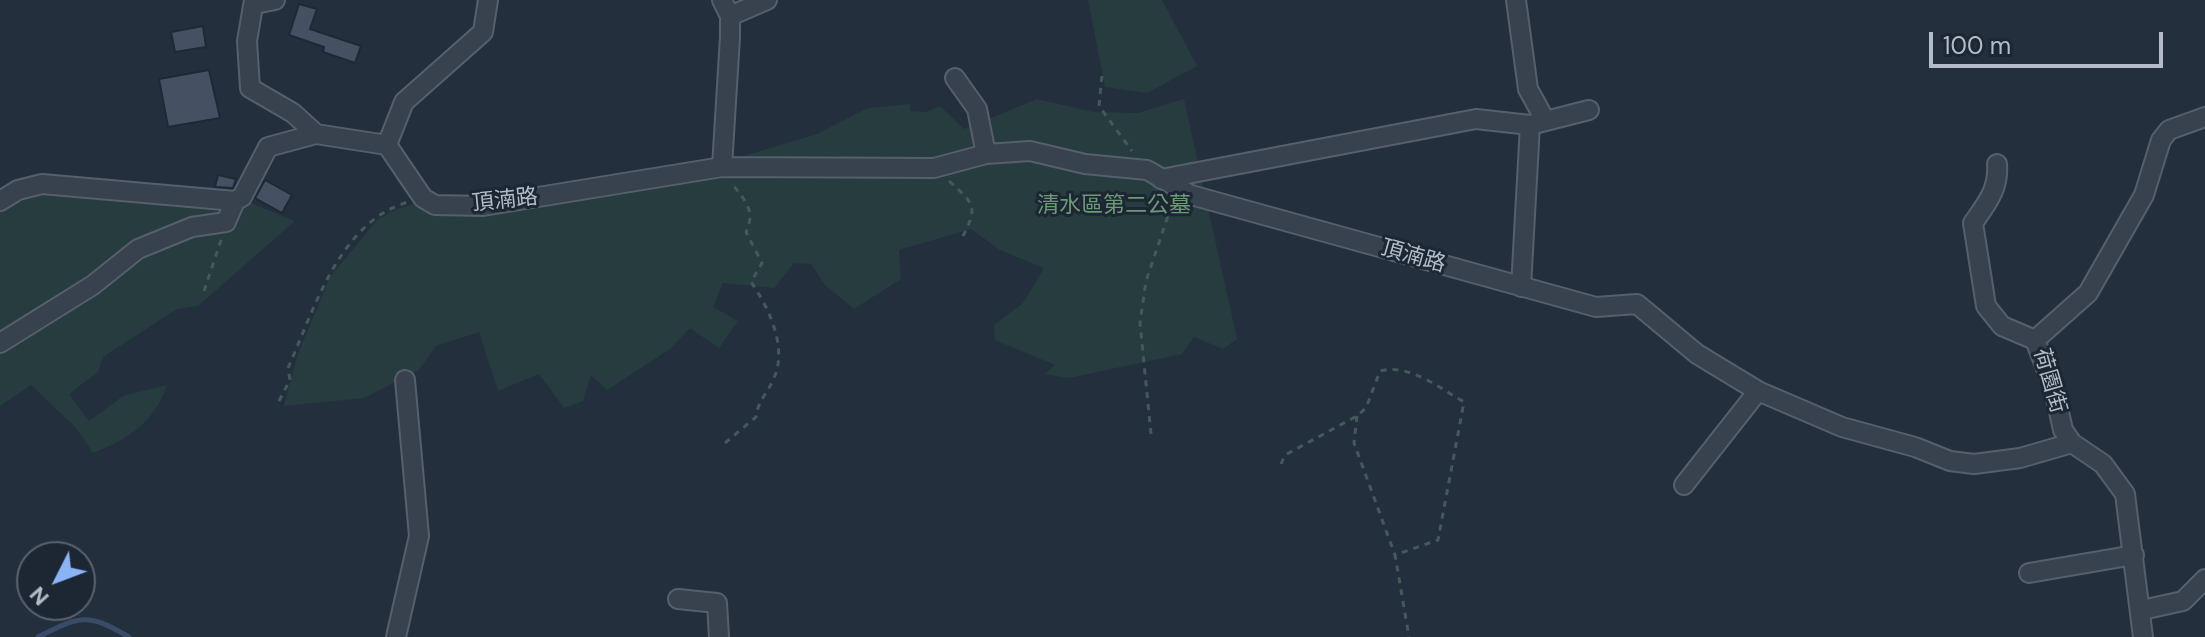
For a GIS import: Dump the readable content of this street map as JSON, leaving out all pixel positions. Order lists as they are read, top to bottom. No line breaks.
{"streets":{"street":["頂湳路","荷園街"]},"crossings":[["頂湳路","荷園街"]],"parks":["清水區第二公墓"],"scale_bar":"100 m","north":"bottom left"}
